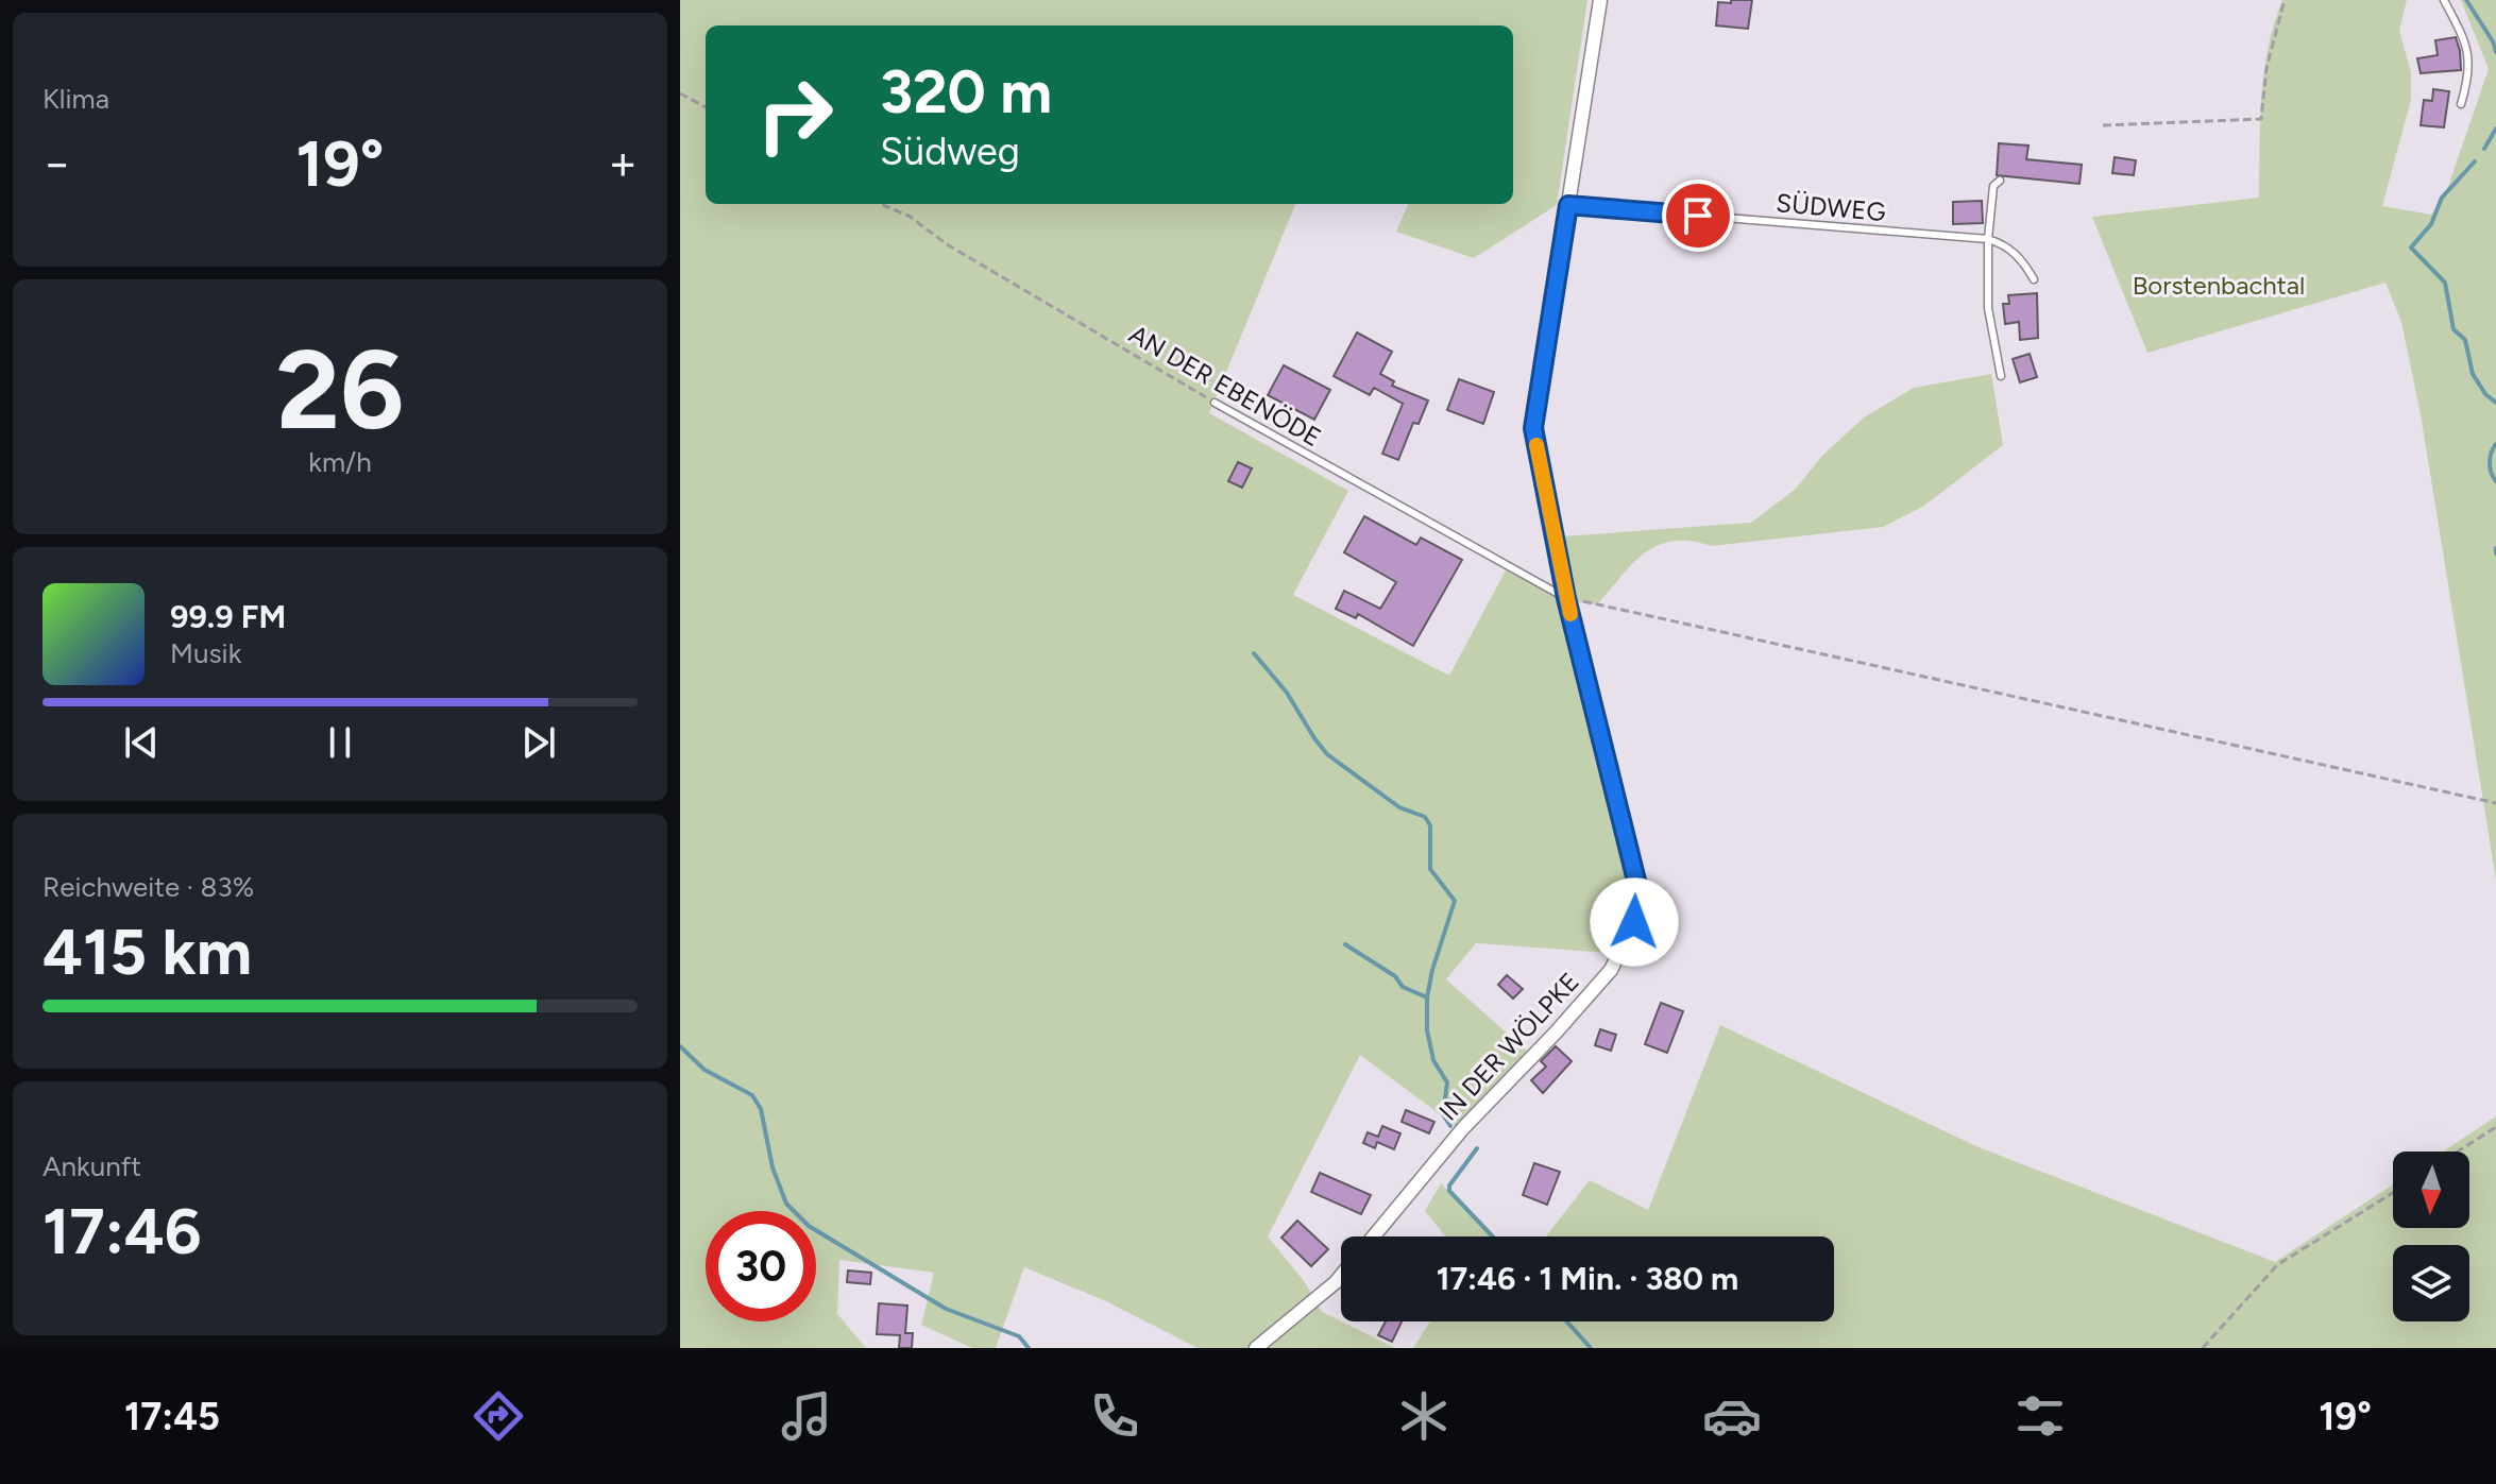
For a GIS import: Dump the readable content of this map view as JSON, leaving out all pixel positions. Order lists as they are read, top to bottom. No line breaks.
{"streets":{"street":["IN DER WÖLPKE"],"lane":["SÜDWEG","AN DER EBENÖDE"]},"crossings":[["SÜDWEG","IN DER WÖLPKE"],["AN DER EBENÖDE","IN DER WÖLPKE"]],"parks":["Borstenbachtal"],"north":"bottom","page":{"tile":["Klima",["26","km/h"],["Reichweite · 83%","415 km"],["Ankunft","17:46"]],"turn":["320 m","Südweg"],"heat":["−","19°","+"],"song":["99.9 FM","Musik"],"limit":"30","trip":"17:46 · 1 Min. · 380 m","tabs":["17:45","19°"]}}
